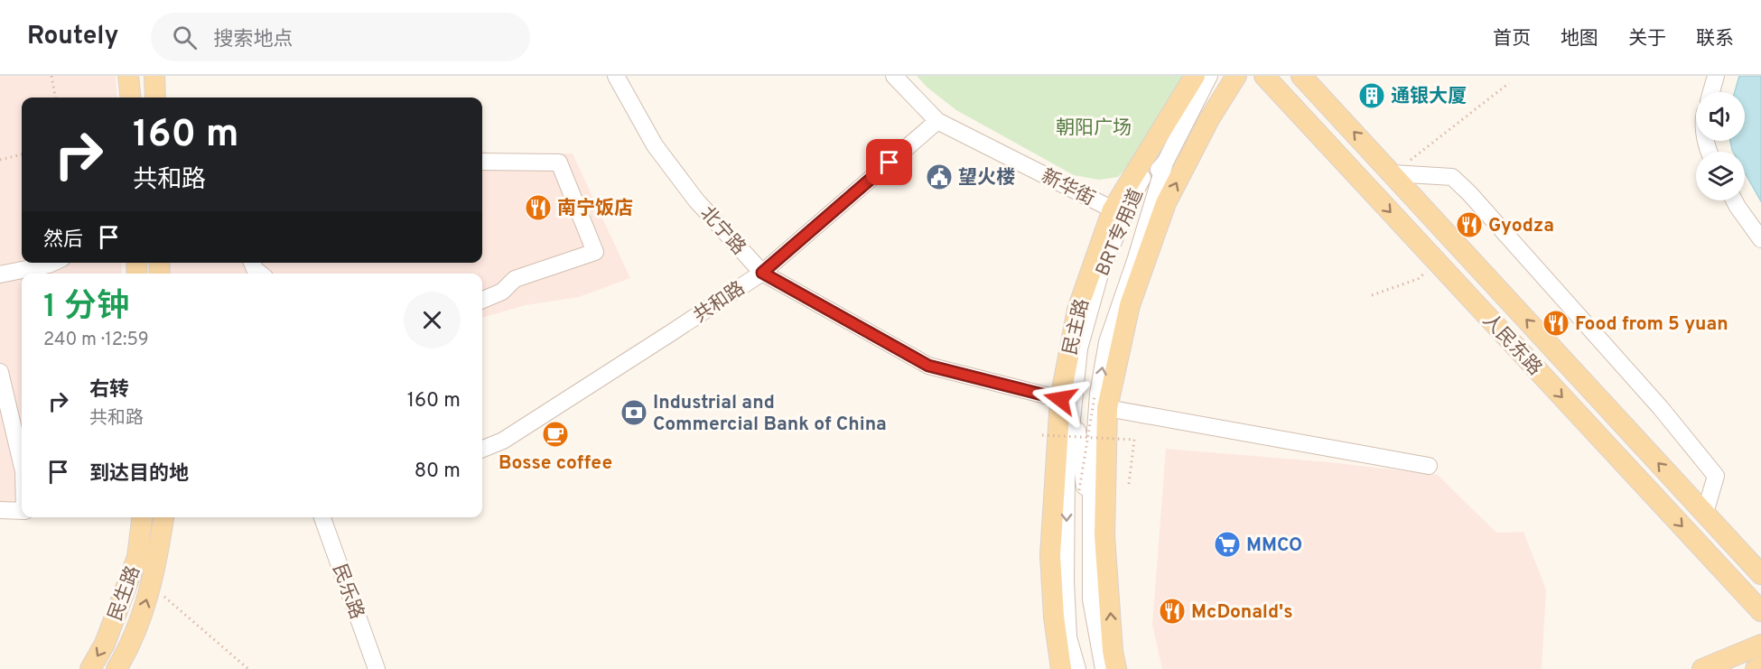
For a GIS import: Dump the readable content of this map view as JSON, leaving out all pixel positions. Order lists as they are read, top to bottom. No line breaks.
{"streets":{"main road":["民主路","人民东路","民生路"],"street":["新华街","北宁路","BRT专用道","共和路","民乐路"]},"crossings":[["新华街","共和路"],["新华街","民主路"],["北宁路","BRT专用道"],["北宁路","共和路"],["北宁路","民主路"],["BRT专用道","民主路"]],"parks":["朝阳广场"],"places":{"building":["通银大厦"],"public building":["望火楼"],"restaurant":["南宁饭店","Gyodza","Food from 5 yuan","McDonald's"],"bank":["Industrial and Commercial Bank of China"],"cafe":["Bosse coffee"],"supermarket":["MMCO"]},"page":{"header":"Routely","search":"搜索地点","nav":["首页","地图","关于","联系"],"turn":["160 m","共和路"],"then":"然后","heading":["1 分钟","240 m · 12:59"],"list":[{"name":"右转","note":"共和路","value":"160 m"},{"name":"到达目的地","value":"80 m"}]}}
